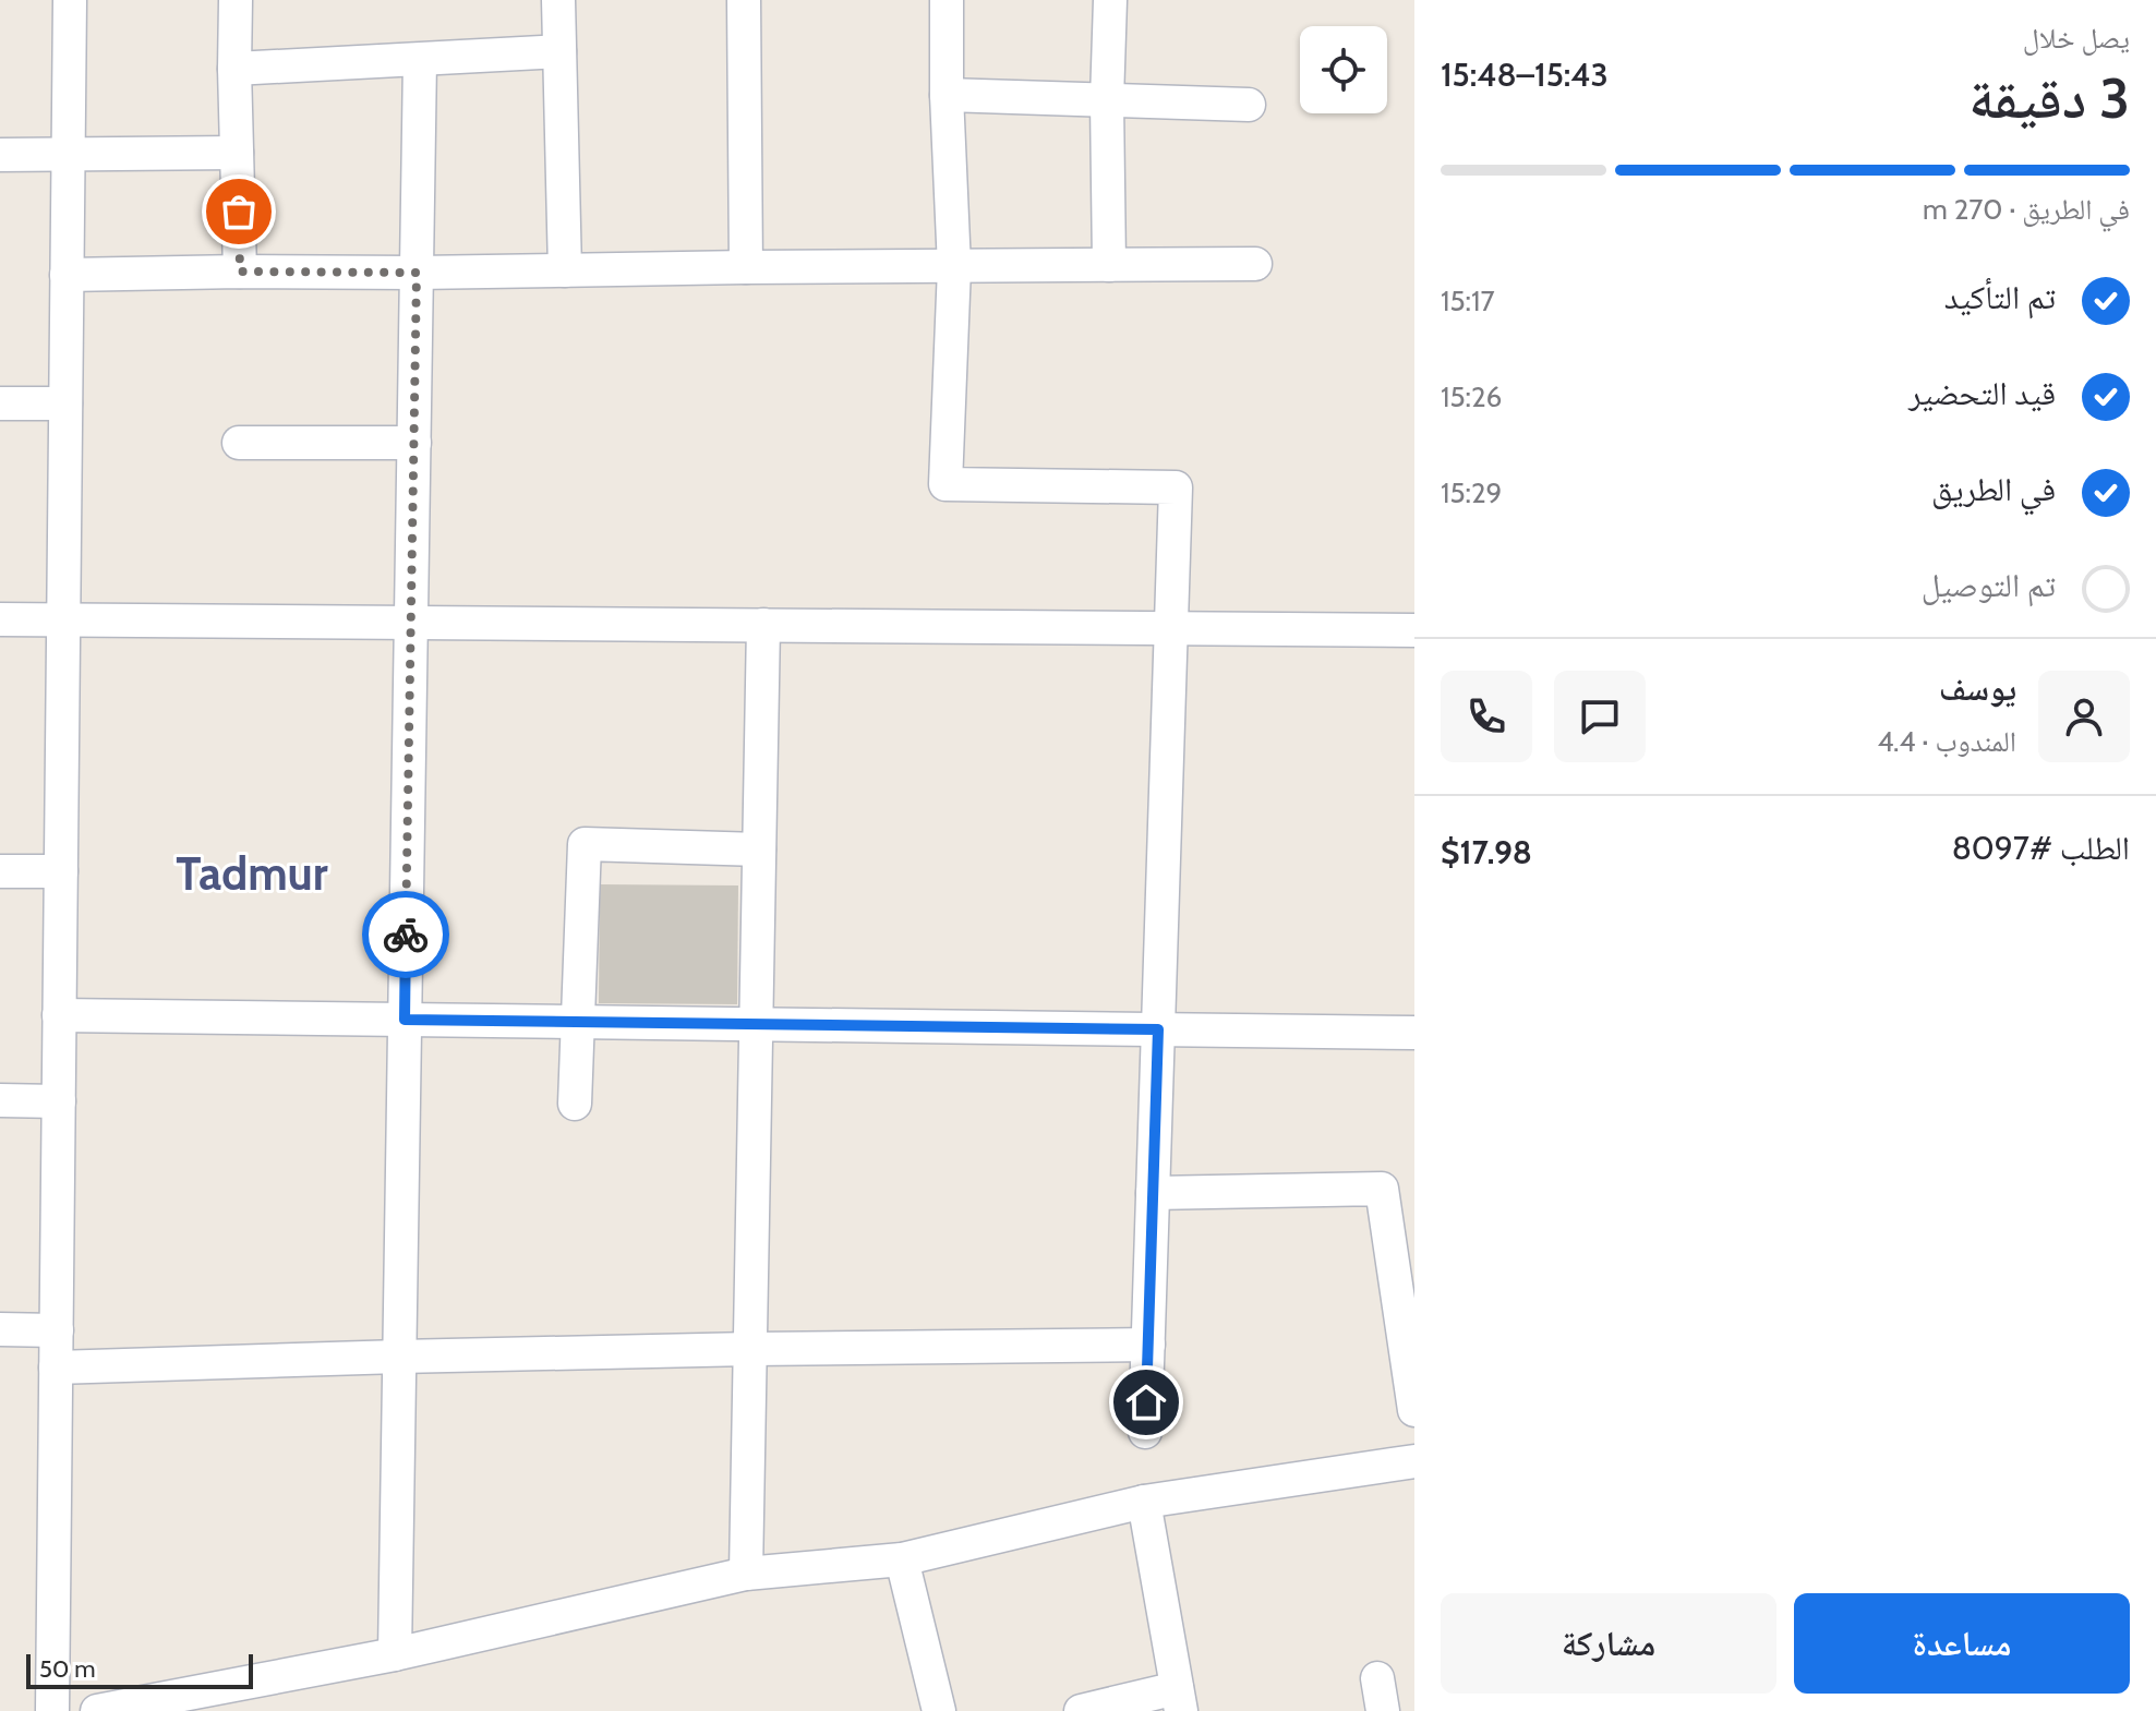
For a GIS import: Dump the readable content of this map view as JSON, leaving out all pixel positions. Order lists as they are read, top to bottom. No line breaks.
{"districts":["Tadmur"],"scale_bar":"50 m","page":{"heading":["3 دقيقة","يصل خلال","15:43–15:48"],"panel":["يوسف","المندوب · 4.4","الطلب #8097","$17.98"],"bar":"في الطريق · 270 m","list":[["تم التأكيد","15:17"],["قيد التحضير","15:26"],["في الطريق","15:29"],"تم التوصيل"],"buttons":["مساعدة","مشاركة"],"scale":"50 m"}}
